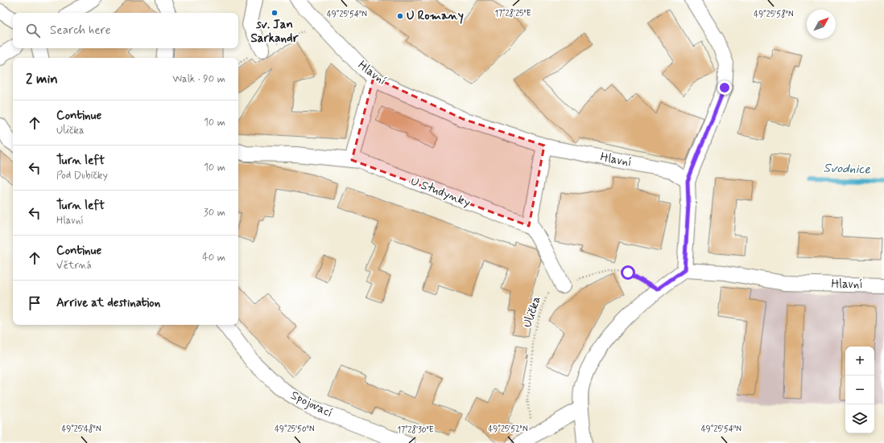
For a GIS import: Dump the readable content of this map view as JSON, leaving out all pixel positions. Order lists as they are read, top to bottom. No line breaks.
{"streets":{"street":["Hlavní","U Studynky","Spojovací"],"path":["Ulička"]},"water":["Svodnice"],"places":["sv. Jan Sarkandr","U Romany"],"north":"top right","page":{"search":"Search here","heading":["2 min","Walk · 90 m"],"list":[["Continue","Ulička","10 m"],["Turn left","Pod Dubičky","10 m"],["Turn left","Hlavní","30 m"],["Continue","Větrná","40 m"],"Arrive at destination"],"map_buttons":["+","−"]},"coordinates":["17°28'25\"E","49°25'54\"N","49°25'58\"N","49°25'48\"N","49°25'50\"N","49°25'52\"N","17°28'30\"E"]}
